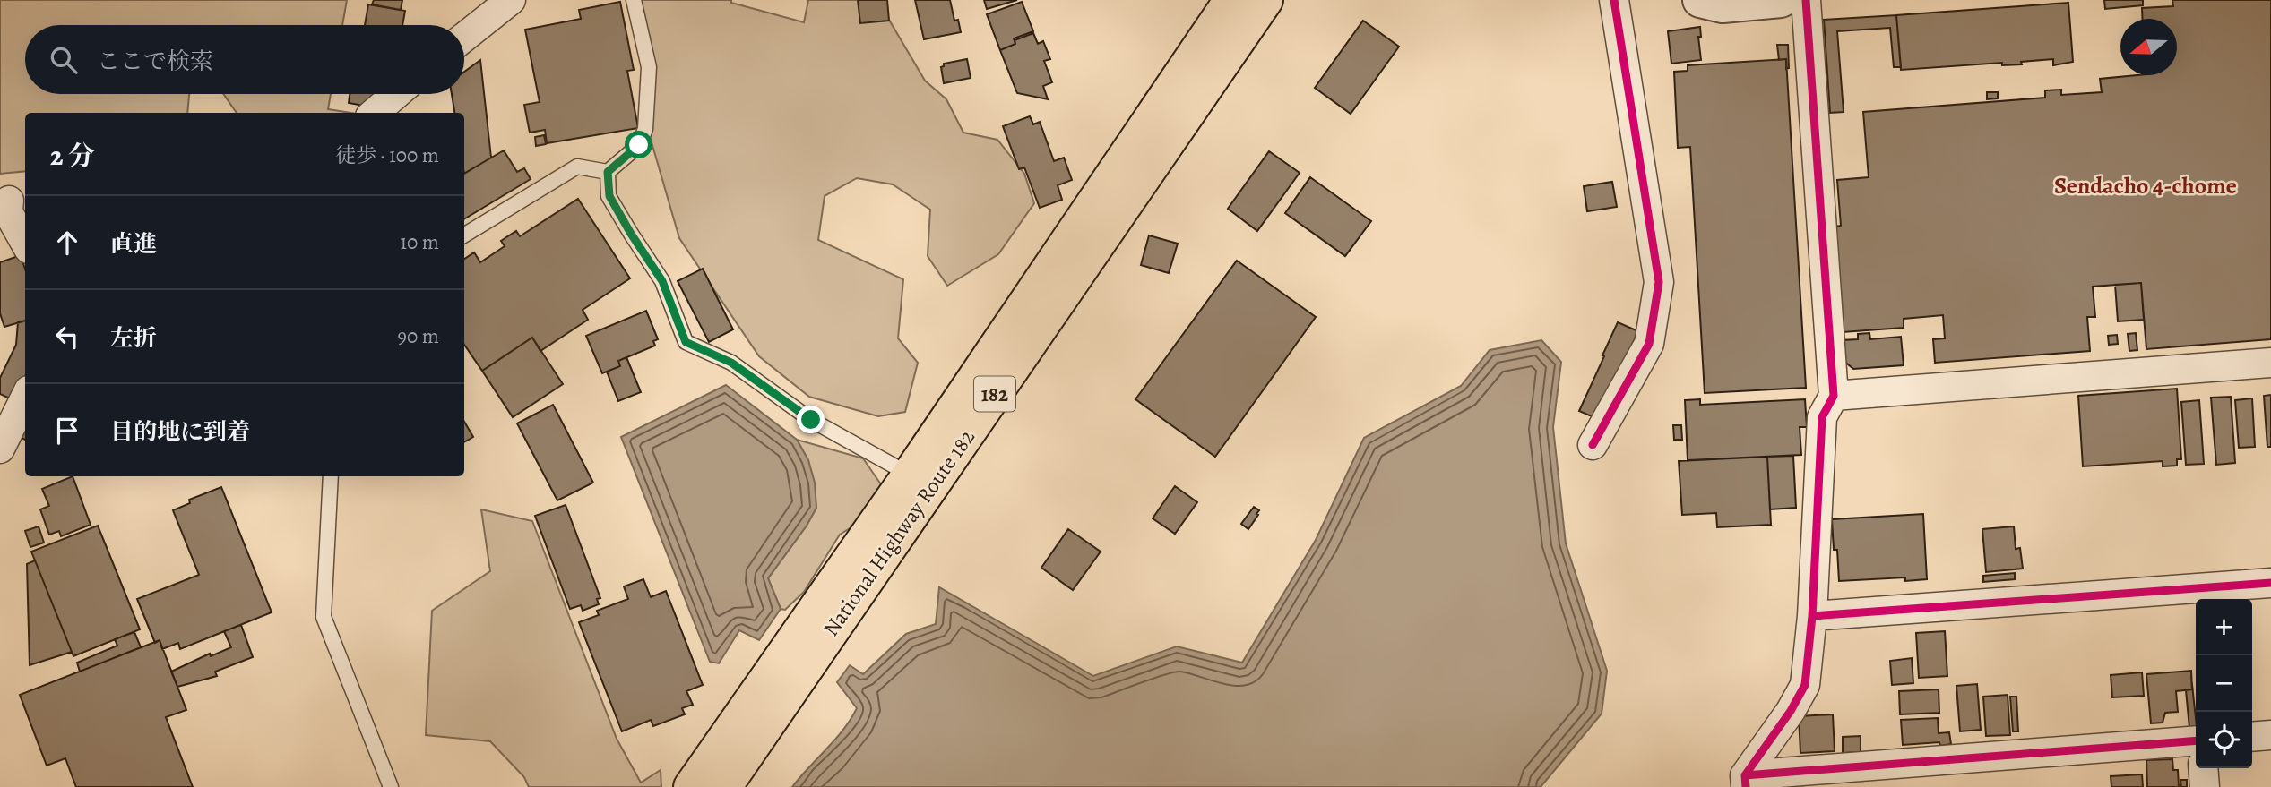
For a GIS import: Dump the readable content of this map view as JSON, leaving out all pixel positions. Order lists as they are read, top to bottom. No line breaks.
{"streets":{"highway":["182","National Highway Route 182"]},"districts":["Sendacho 4-chome"],"north":"left","page":{"search":"ここで検索","heading":["2 分","徒歩 · 100 m"],"list":[["直進","10 m"],["左折","90 m"],"目的地に到着"],"map_buttons":["+","−"]}}
